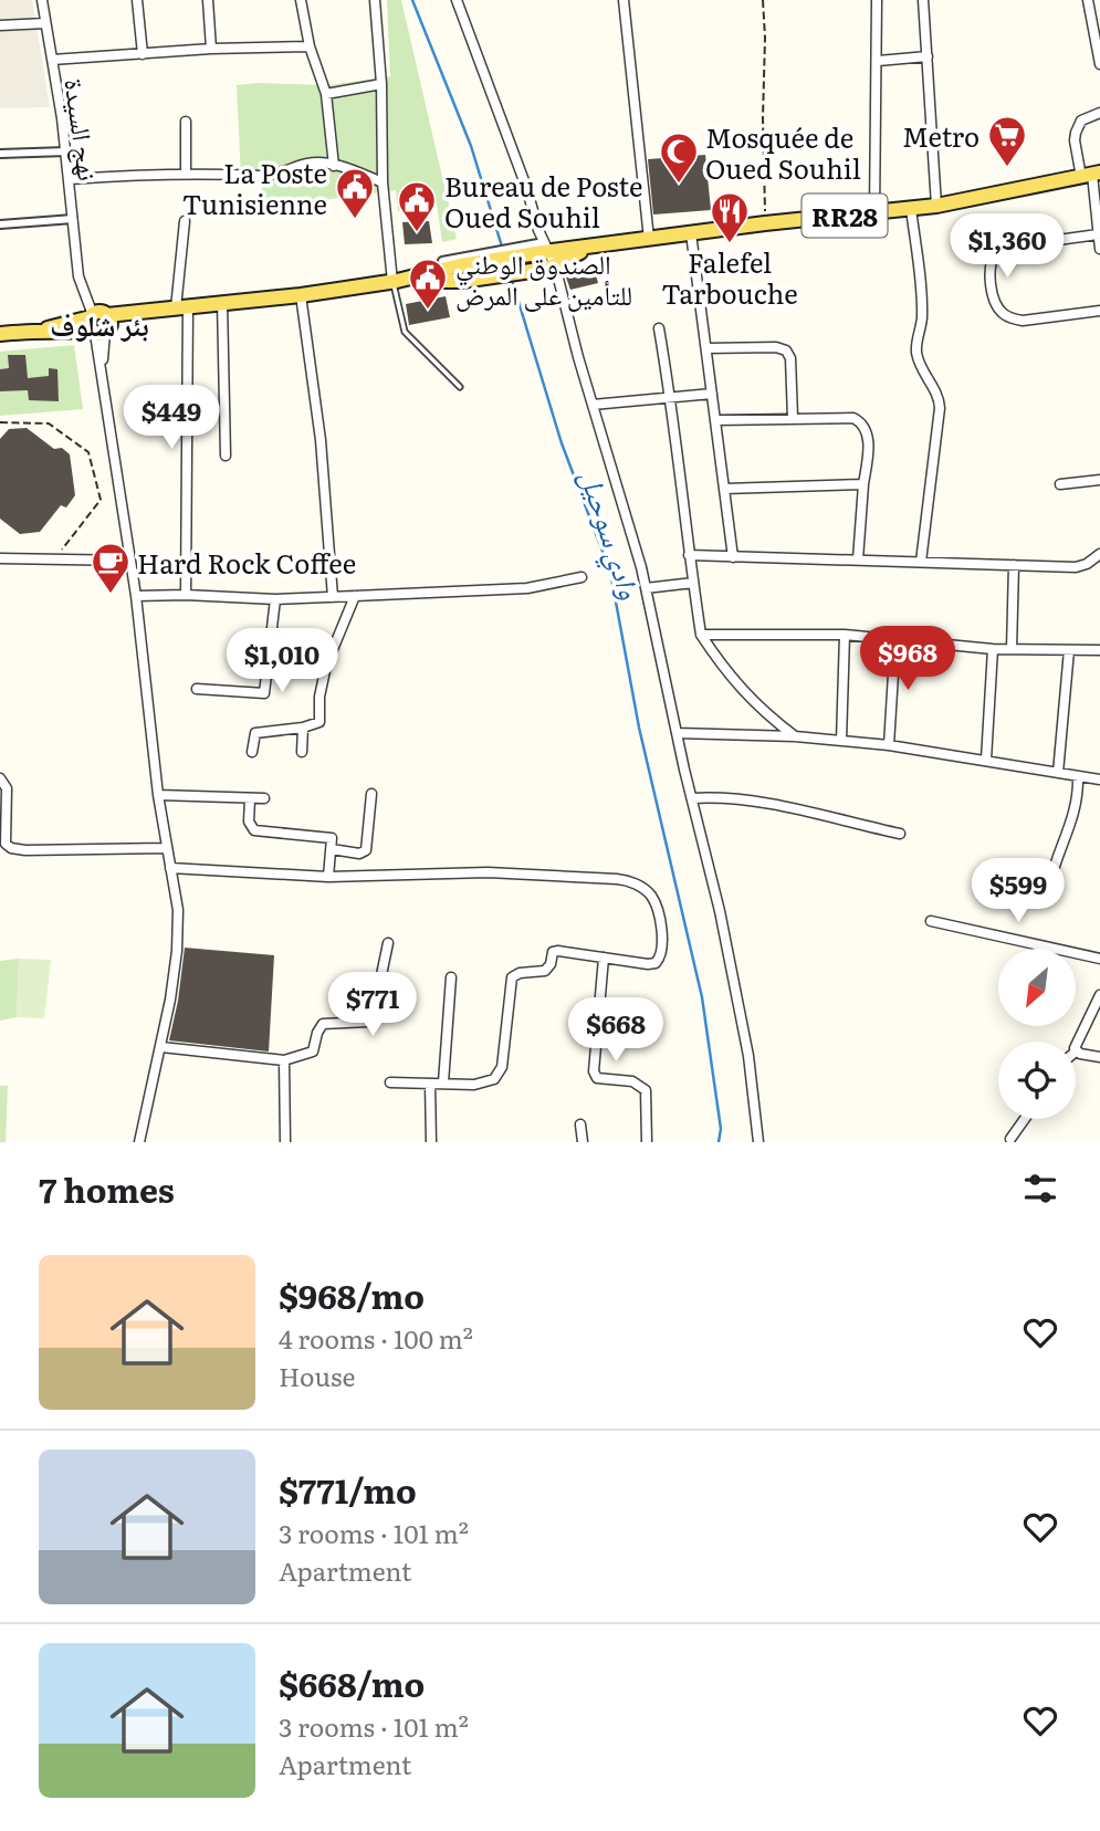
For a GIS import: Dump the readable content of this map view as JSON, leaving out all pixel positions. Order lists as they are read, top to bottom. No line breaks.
{"streets":{"main road":["RR28"],"street":["نهج السيدة"]},"crossings":[["نهج السيدة","RR28"]],"districts":["بئر شلوف"],"water":["وادي سوحيل"],"places":{"supermarket":["Metro"],"mosque":["Mosquée de Oued Souhil"],"public building":["La Poste Tunisienne","Bureau de Poste Oued Souhil","الصندوق الوطني للتأمين على المرض"],"restaurant":["Falefel Tarbouche"],"cafe":["Hard Rock Coffee"]},"north":"bottom left","page":{"price":["$1,360","$449","$968","$1,010","$599","$771","$668"],"heading":"7 homes","list":[{"name":"$968/mo","note":"4 rooms · 100 m² · House"},{"name":"$771/mo","note":"3 rooms · 101 m² · Apartment"},{"name":"$668/mo","note":"3 rooms · 101 m² · Apartment"}]}}
